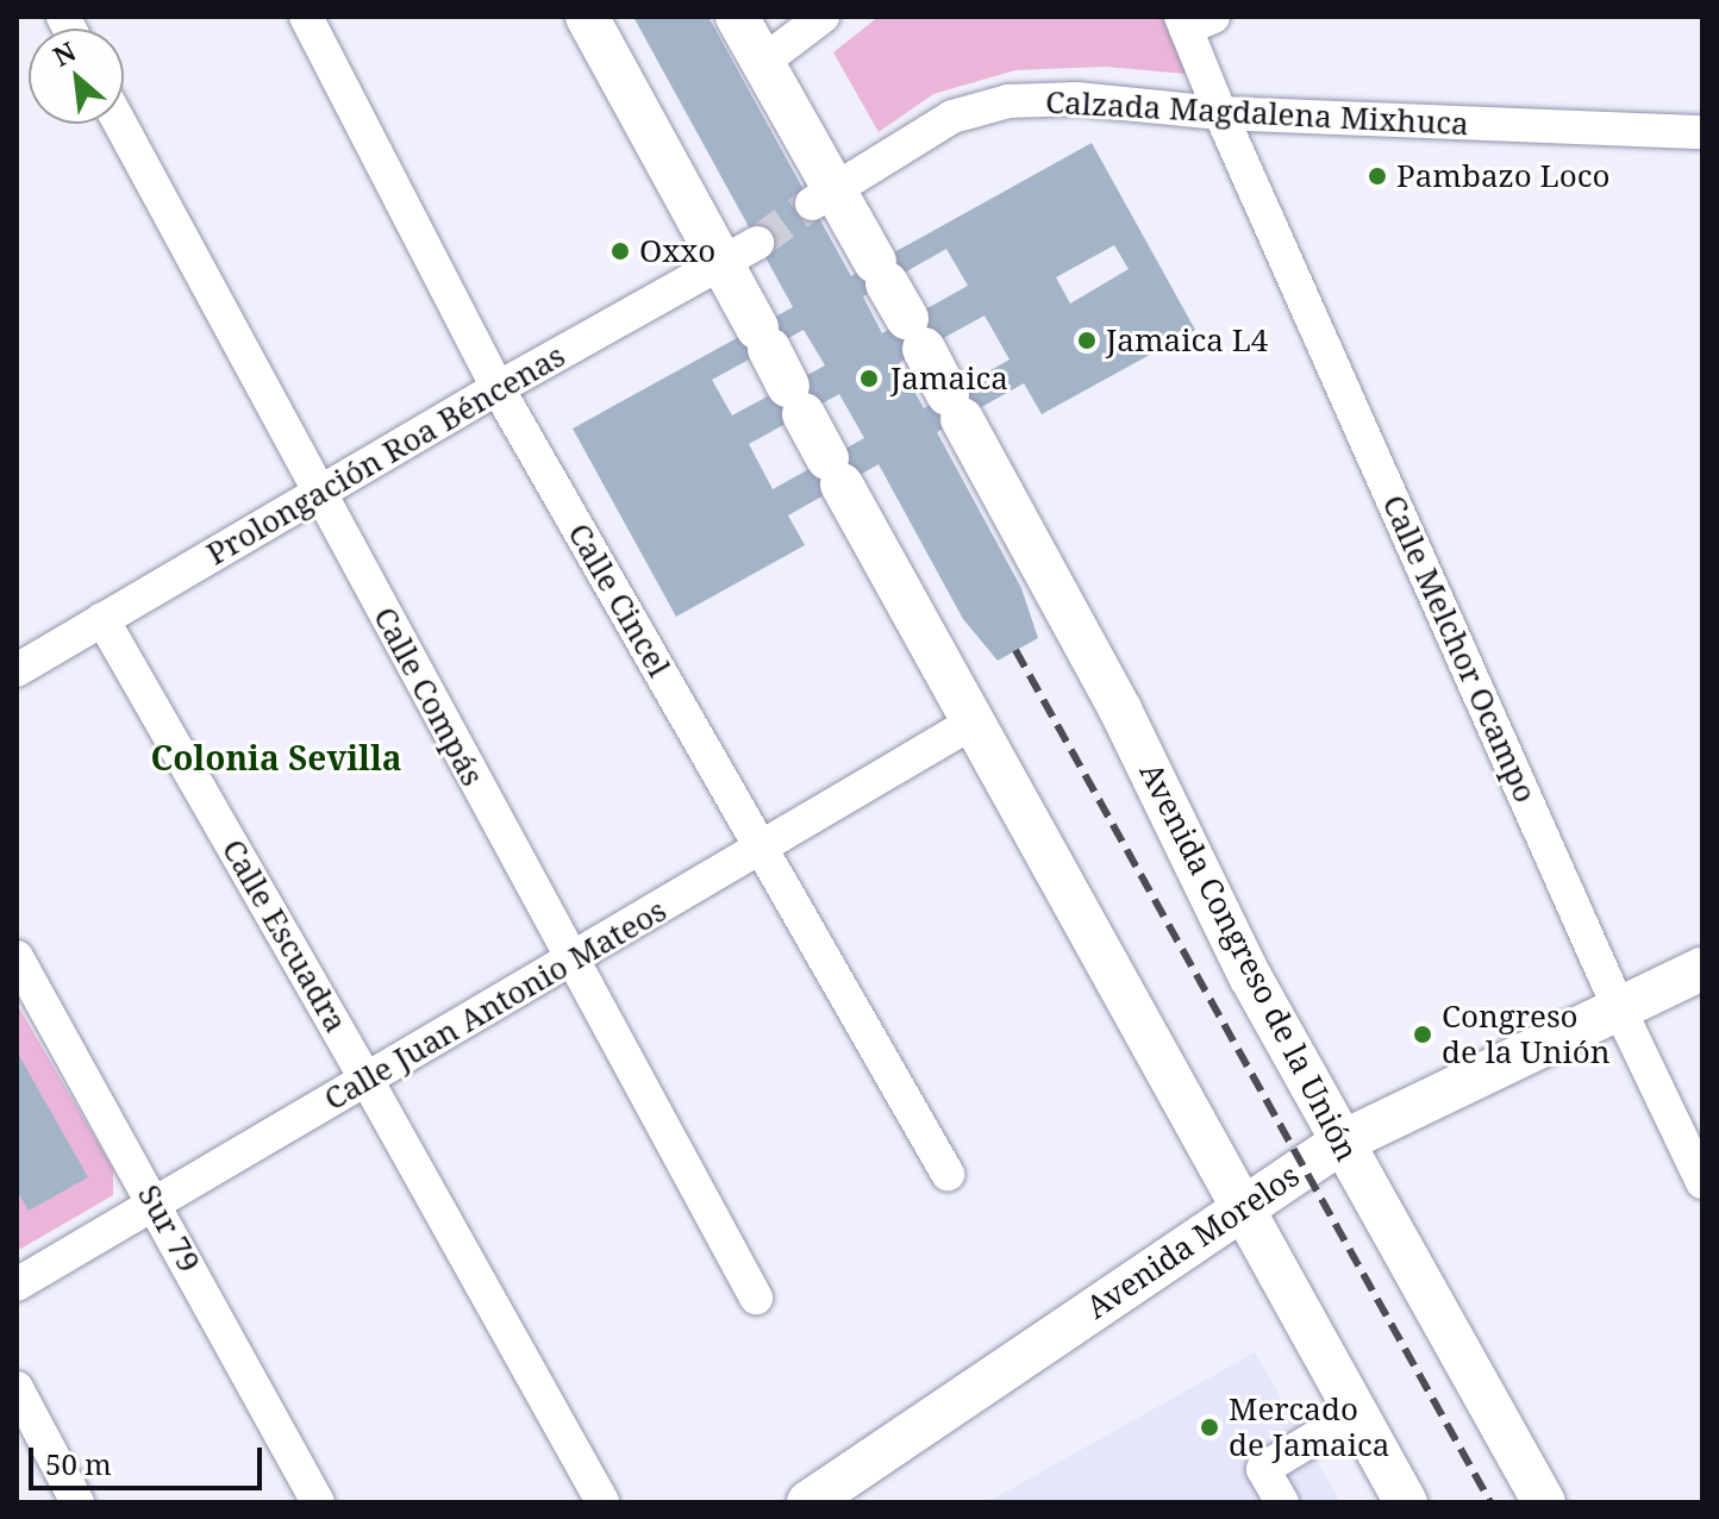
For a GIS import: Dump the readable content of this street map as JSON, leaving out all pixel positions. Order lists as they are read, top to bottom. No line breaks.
{"streets":{"main road":["Avenida Congreso de la Unión","Avenida Morelos"],"street":["Calzada Magdalena Mixhuca","Prolongación Roa Béncenas","Calle Cincel","Calle Melchor Ocampo","Calle Compás","Calle Escuadra","Calle Juan Antonio Mateos","Sur 79"]},"crossings":[["Calzada Magdalena Mixhuca","Calle Melchor Ocampo"],["Calzada Magdalena Mixhuca","Avenida Congreso de la Unión"],["Prolongación Roa Béncenas","Calle Cincel"],["Prolongación Roa Béncenas","Calle Compás"],["Prolongación Roa Béncenas","Calle Escuadra"],["Calle Cincel","Calle Juan Antonio Mateos"],["Calle Melchor Ocampo","Avenida Morelos"],["Calle Compás","Calle Juan Antonio Mateos"],["Calle Escuadra","Calle Juan Antonio Mateos"],["Avenida Congreso de la Unión","Avenida Morelos"],["Calle Juan Antonio Mateos","Sur 79"]],"districts":["Colonia Sevilla"],"places":["Pambazo Loco","Oxxo","Jamaica L4","Jamaica","Congreso de la Unión","Mercado de Jamaica"],"scale_bar":"50 m","north":"top left"}
